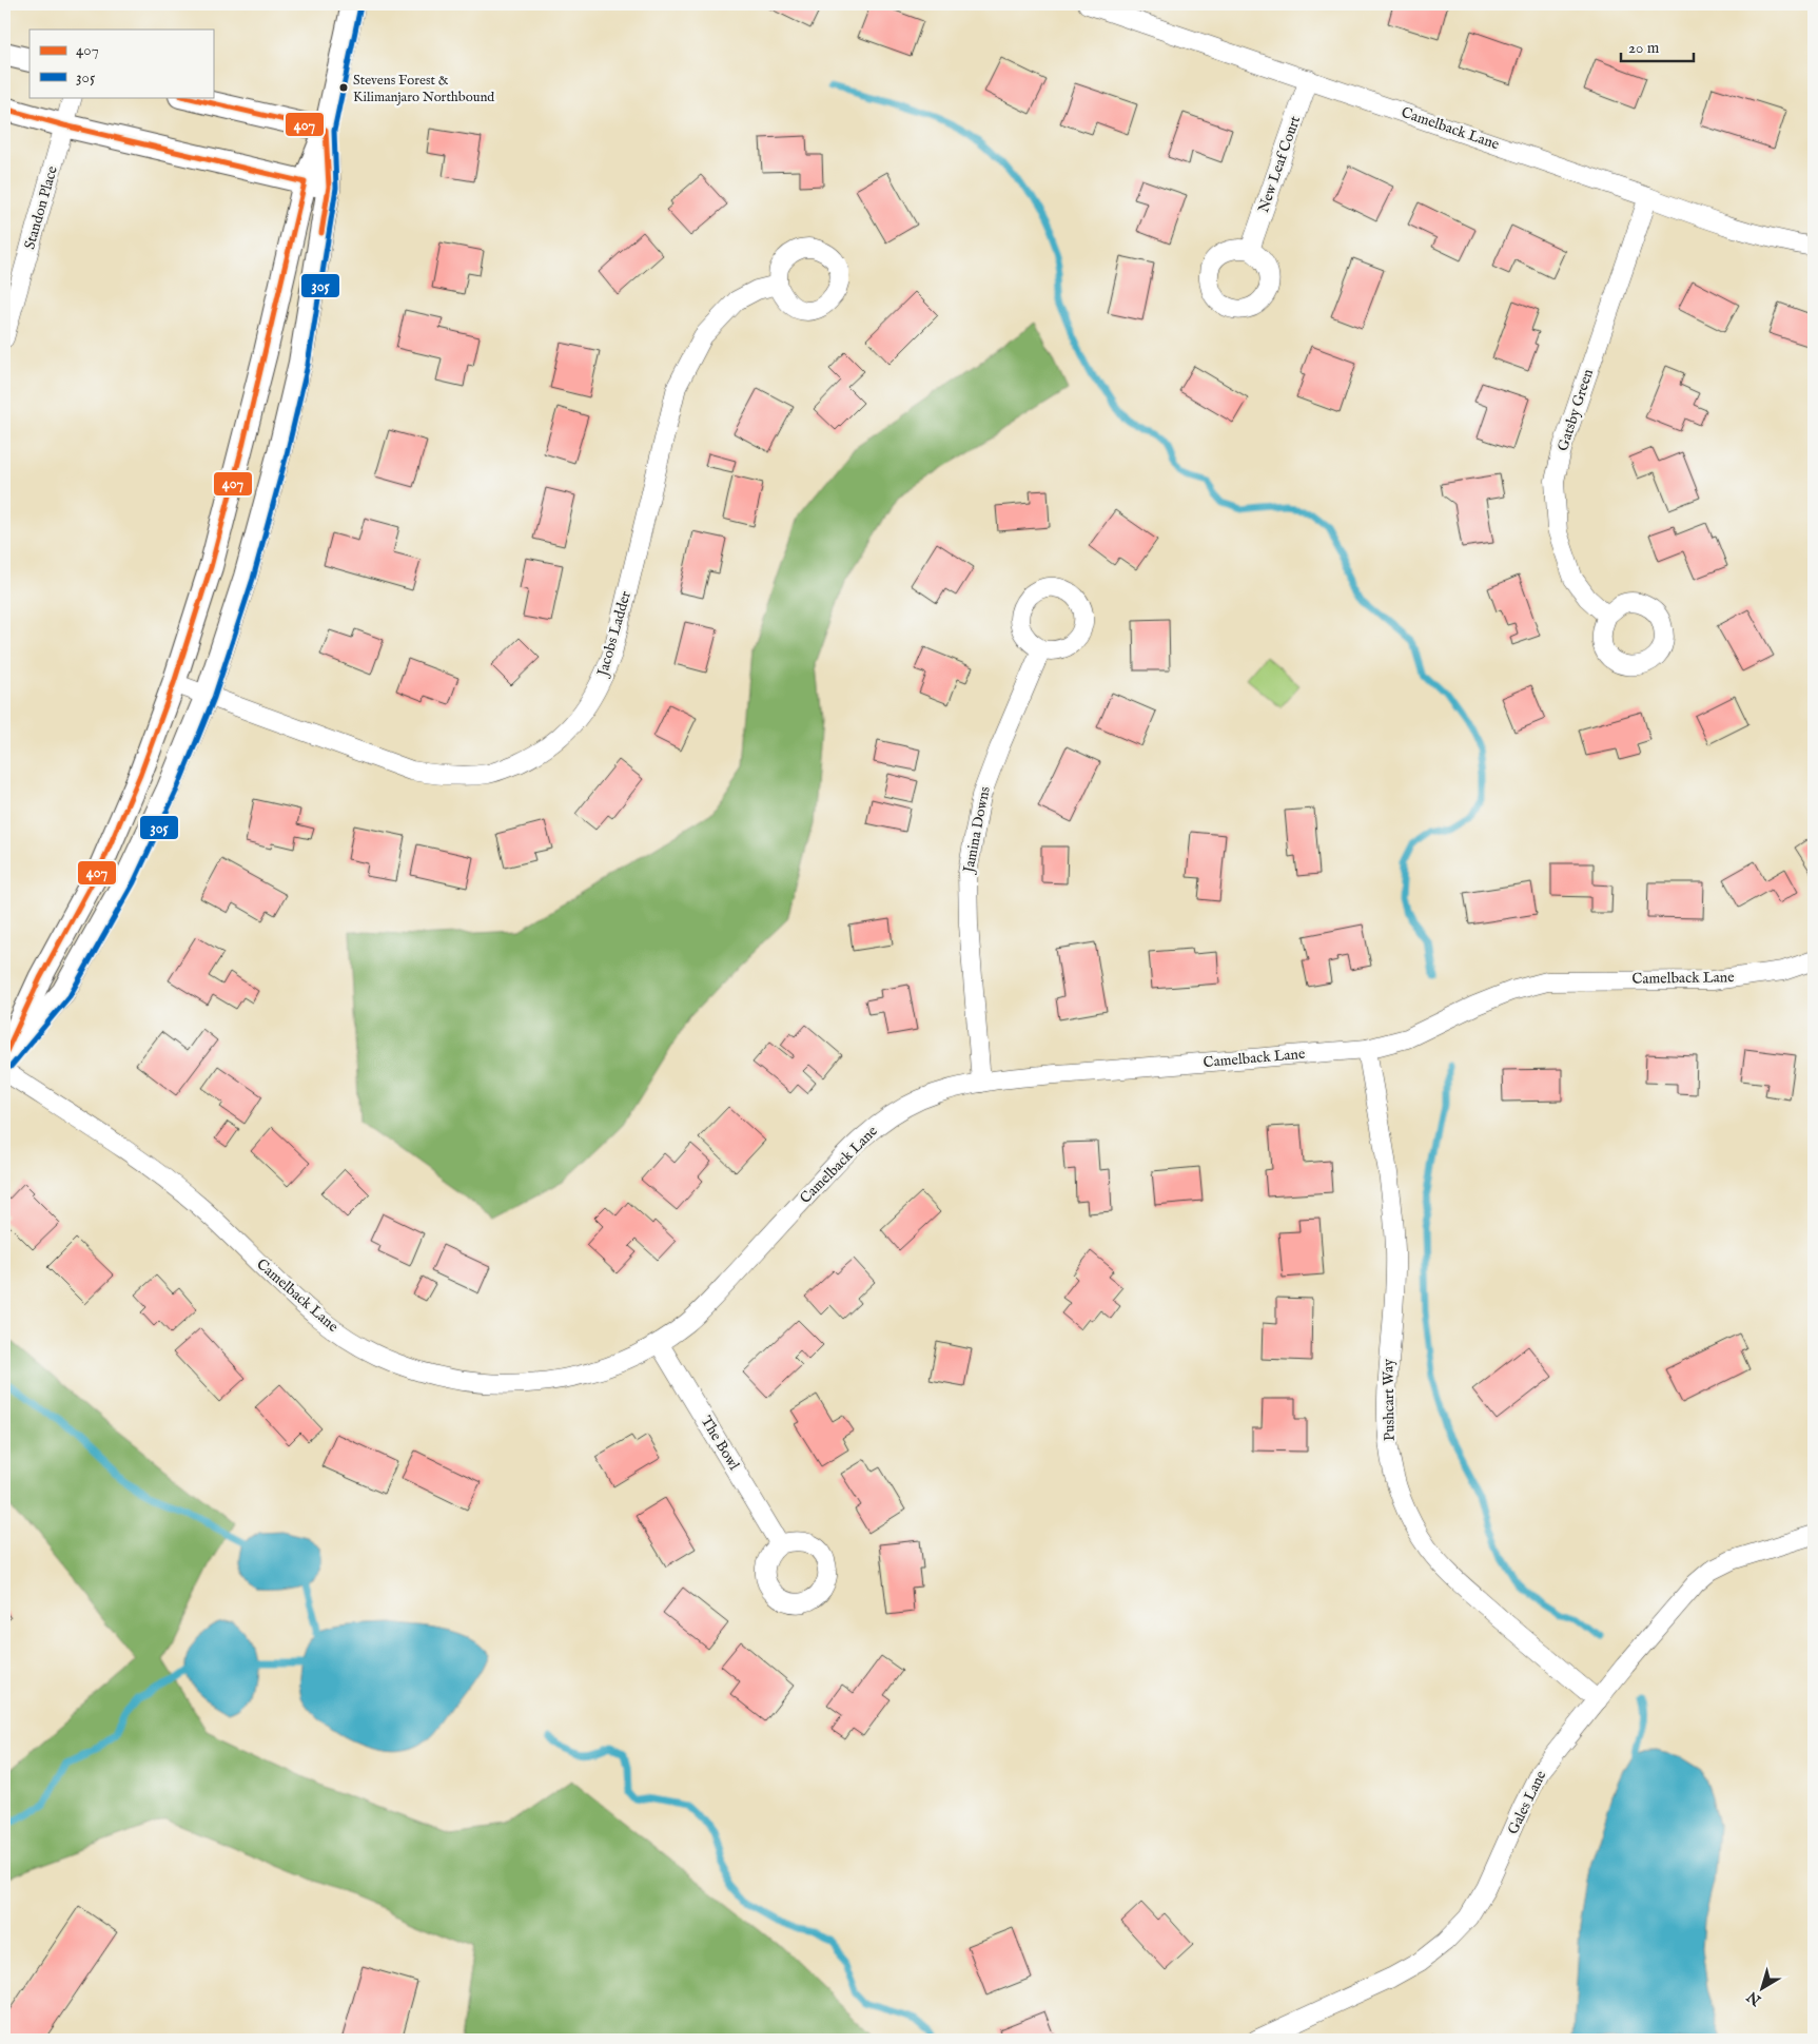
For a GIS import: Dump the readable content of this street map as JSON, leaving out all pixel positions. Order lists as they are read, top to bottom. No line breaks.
{"streets":{"street":["Camelback Lane","New Leaf Court","Standon Place","Gatsby Green","Jacobs Ladder","Jamina Downs","Pushcart Way","The Bowl","Gales Lane"]},"crossings":[["Camelback Lane","New Leaf Court"],["Camelback Lane","Gatsby Green"],["Camelback Lane","Jamina Downs"],["Camelback Lane","Pushcart Way"],["Camelback Lane","The Bowl"],["Pushcart Way","Gales Lane"]],"places":["Stevens Forest & Kilimanjaro Northbound"],"lines":["transit line 305","transit line 407"],"legend":["407","305"],"scale_bar":"20 m","north":"bottom left"}
